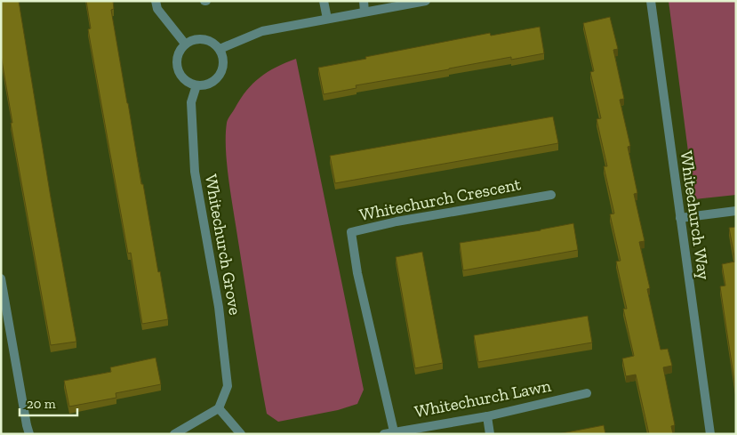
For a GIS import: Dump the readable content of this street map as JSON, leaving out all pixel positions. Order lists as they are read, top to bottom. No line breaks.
{"streets":{"street":["Whitechurch Crescent","Whitechurch Way","Whitechurch Grove","Whitechurch Lawn"]},"crossings":[["Whitechurch Crescent","Whitechurch Lawn"]],"scale_bar":"20 m"}
